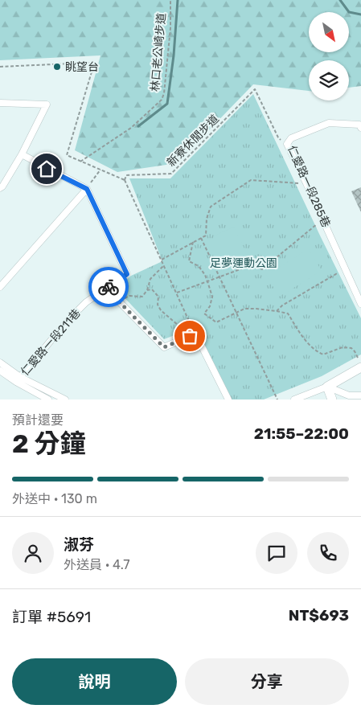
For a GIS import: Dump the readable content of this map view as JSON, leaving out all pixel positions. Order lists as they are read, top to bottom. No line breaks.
{"streets":{"street":["仁愛路一段285巷","仁愛路一段211巷"],"path":["林口老公崎步道","新寮休閒步道"]},"crossings":[["新寮休閒步道","仁愛路一段285巷"]],"parks":["足夢運動公園"],"places":["眺望台"],"north":"bottom right","page":{"heading":["2 分鐘","預計還要","21:55–22:00"],"panel":["淑芬","外送員 · 4.7","訂單 #5691","NT$693"],"bar":"外送中 · 130 m","buttons":["說明","分享"]}}
